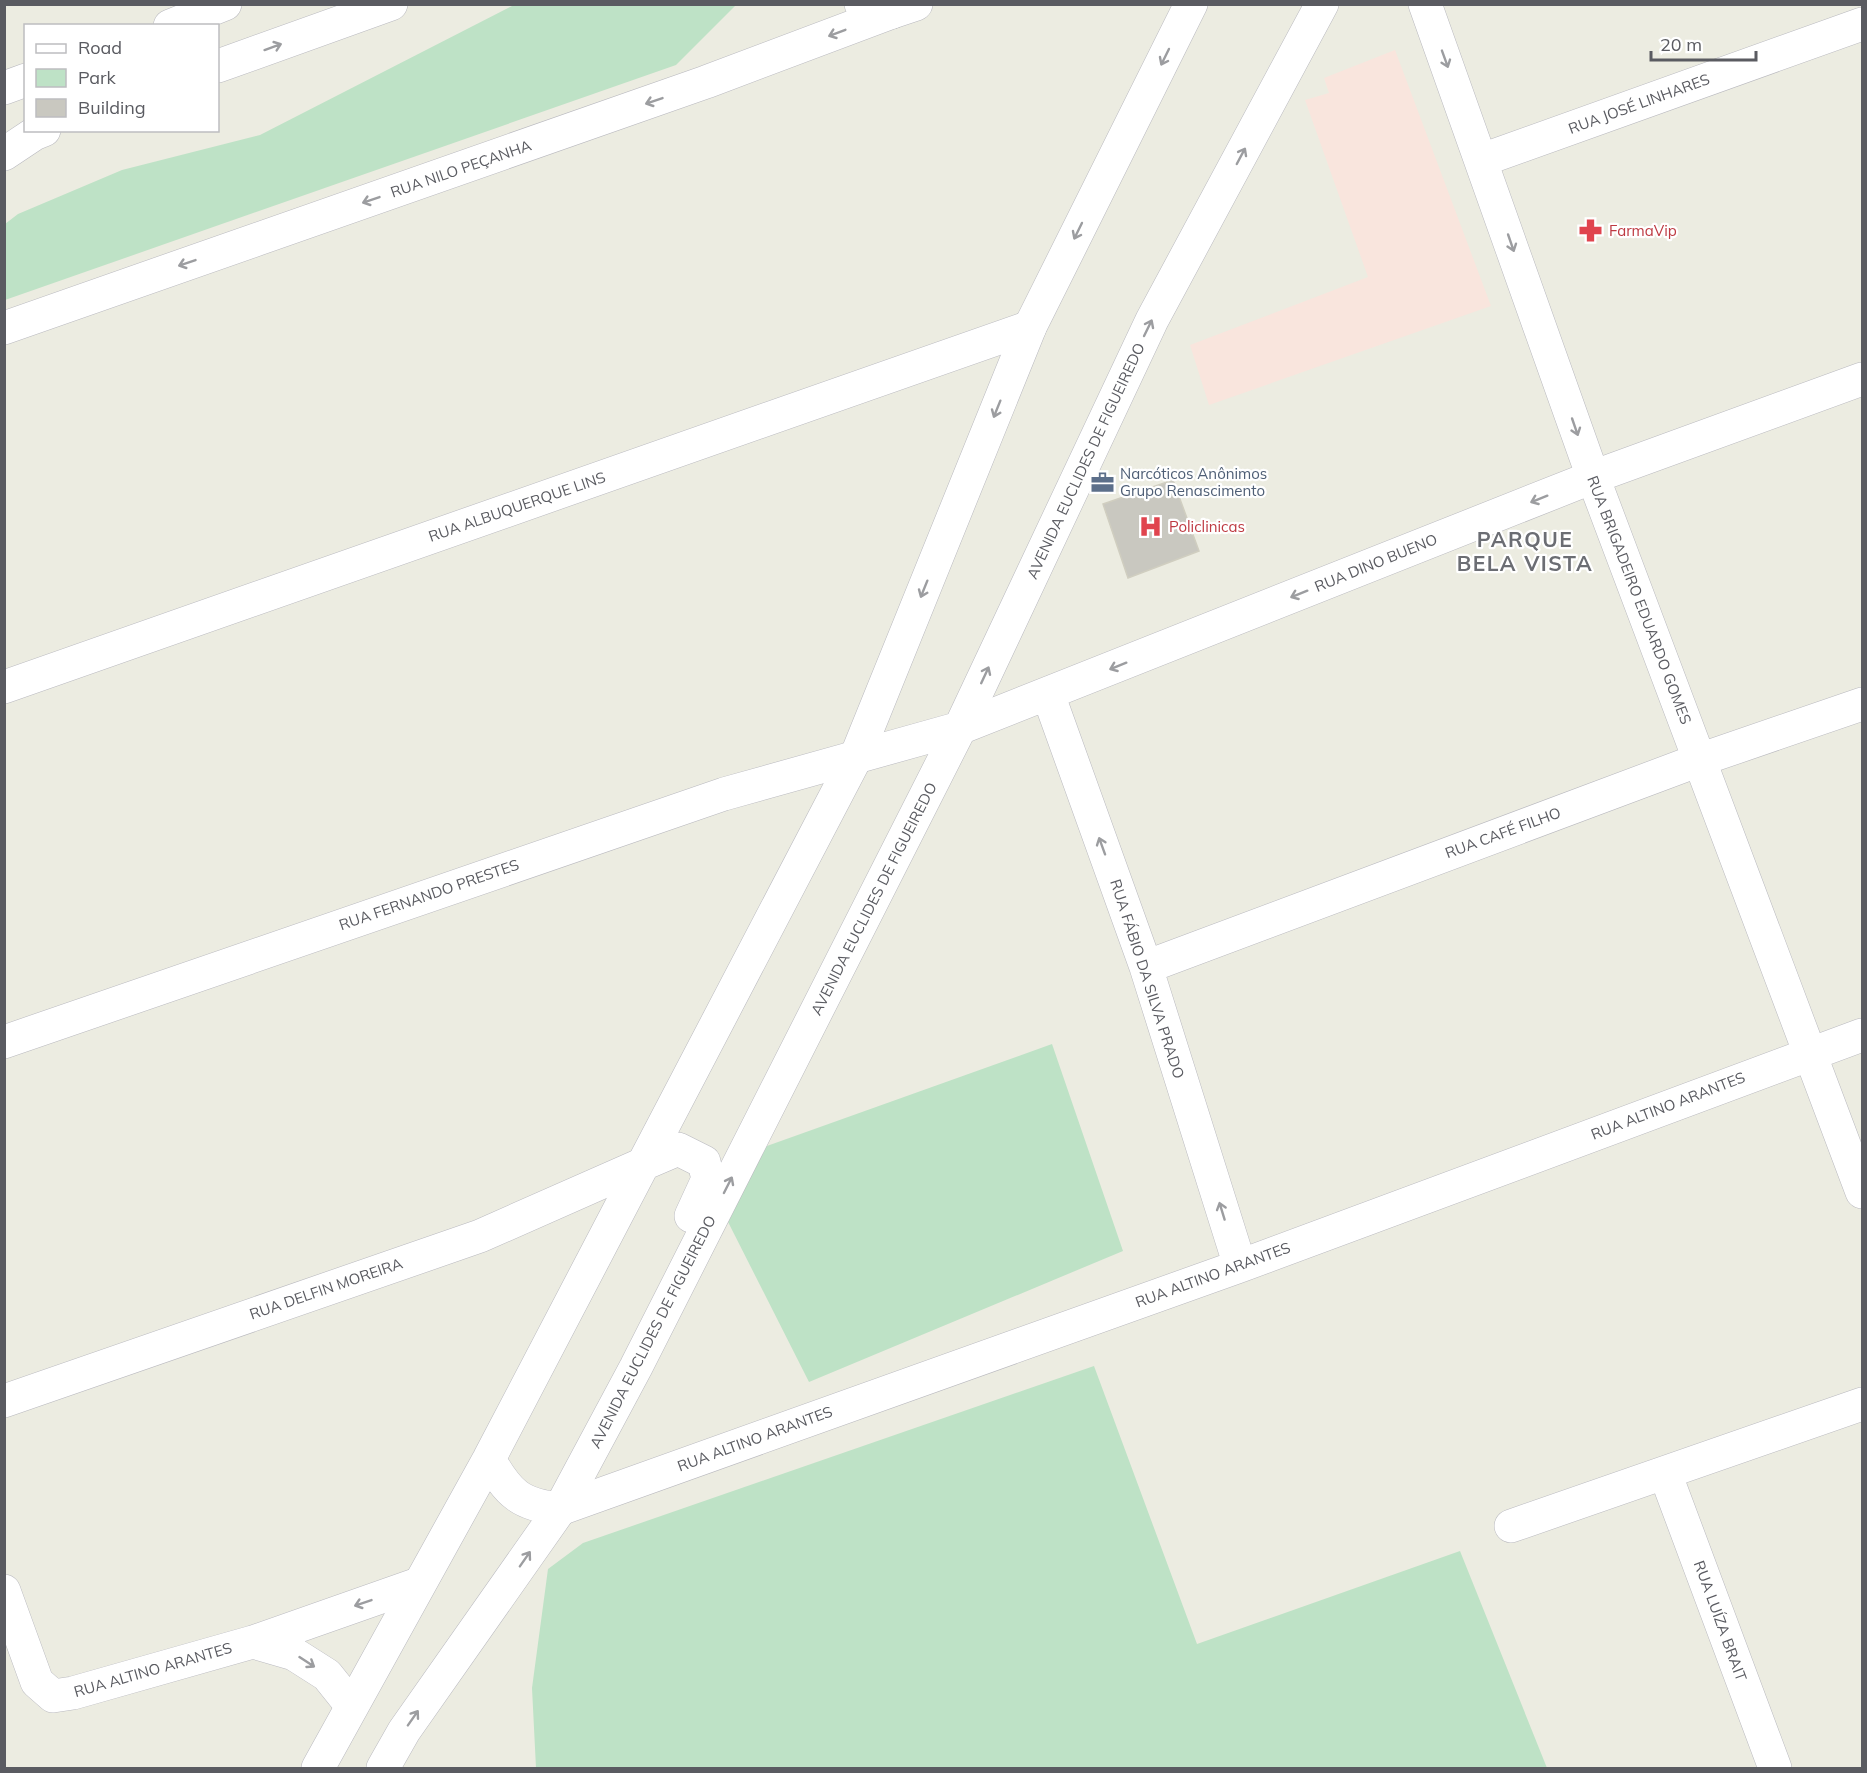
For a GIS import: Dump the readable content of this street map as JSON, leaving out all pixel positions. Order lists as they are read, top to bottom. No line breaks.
{"streets":{"street":["RUA JOSÉ LINHARES","RUA NILO PEÇANHA","AVENIDA EUCLIDES DE FIGUEIREDO","RUA ALBUQUERQUE LINS","RUA DINO BUENO","RUA BRIGADEIRO EDUARDO GOMES","RUA CAFÉ FILHO","RUA FERNANDO PRESTES","RUA FÁBIO DA SILVA PRADO","RUA ALTINO ARANTES","RUA DELFIN MOREIRA","RUA LUÍZA BRAIT"]},"crossings":[["RUA JOSÉ LINHARES","RUA BRIGADEIRO EDUARDO GOMES"],["AVENIDA EUCLIDES DE FIGUEIREDO","RUA DINO BUENO"],["AVENIDA EUCLIDES DE FIGUEIREDO","RUA FERNANDO PRESTES"],["AVENIDA EUCLIDES DE FIGUEIREDO","RUA ALTINO ARANTES"],["AVENIDA EUCLIDES DE FIGUEIREDO","RUA DELFIN MOREIRA"],["RUA DINO BUENO","RUA BRIGADEIRO EDUARDO GOMES"],["RUA DINO BUENO","RUA FERNANDO PRESTES"],["RUA DINO BUENO","RUA FÁBIO DA SILVA PRADO"],["RUA BRIGADEIRO EDUARDO GOMES","RUA CAFÉ FILHO"],["RUA BRIGADEIRO EDUARDO GOMES","RUA ALTINO ARANTES"],["RUA CAFÉ FILHO","RUA FÁBIO DA SILVA PRADO"],["RUA FÁBIO DA SILVA PRADO","RUA ALTINO ARANTES"]],"one_way":["RUA DINO BUENO","RUA BRIGADEIRO EDUARDO GOMES","RUA FÁBIO DA SILVA PRADO"],"districts":["PARQUE BELA VISTA"],"places":{"pharmacy":["FarmaVip"],"office":["Narcóticos Anônimos Grupo Renascimento"],"hospital":["Policlinicas"]},"legend":["Road","Park","Building"],"scale_bar":"20 m"}
